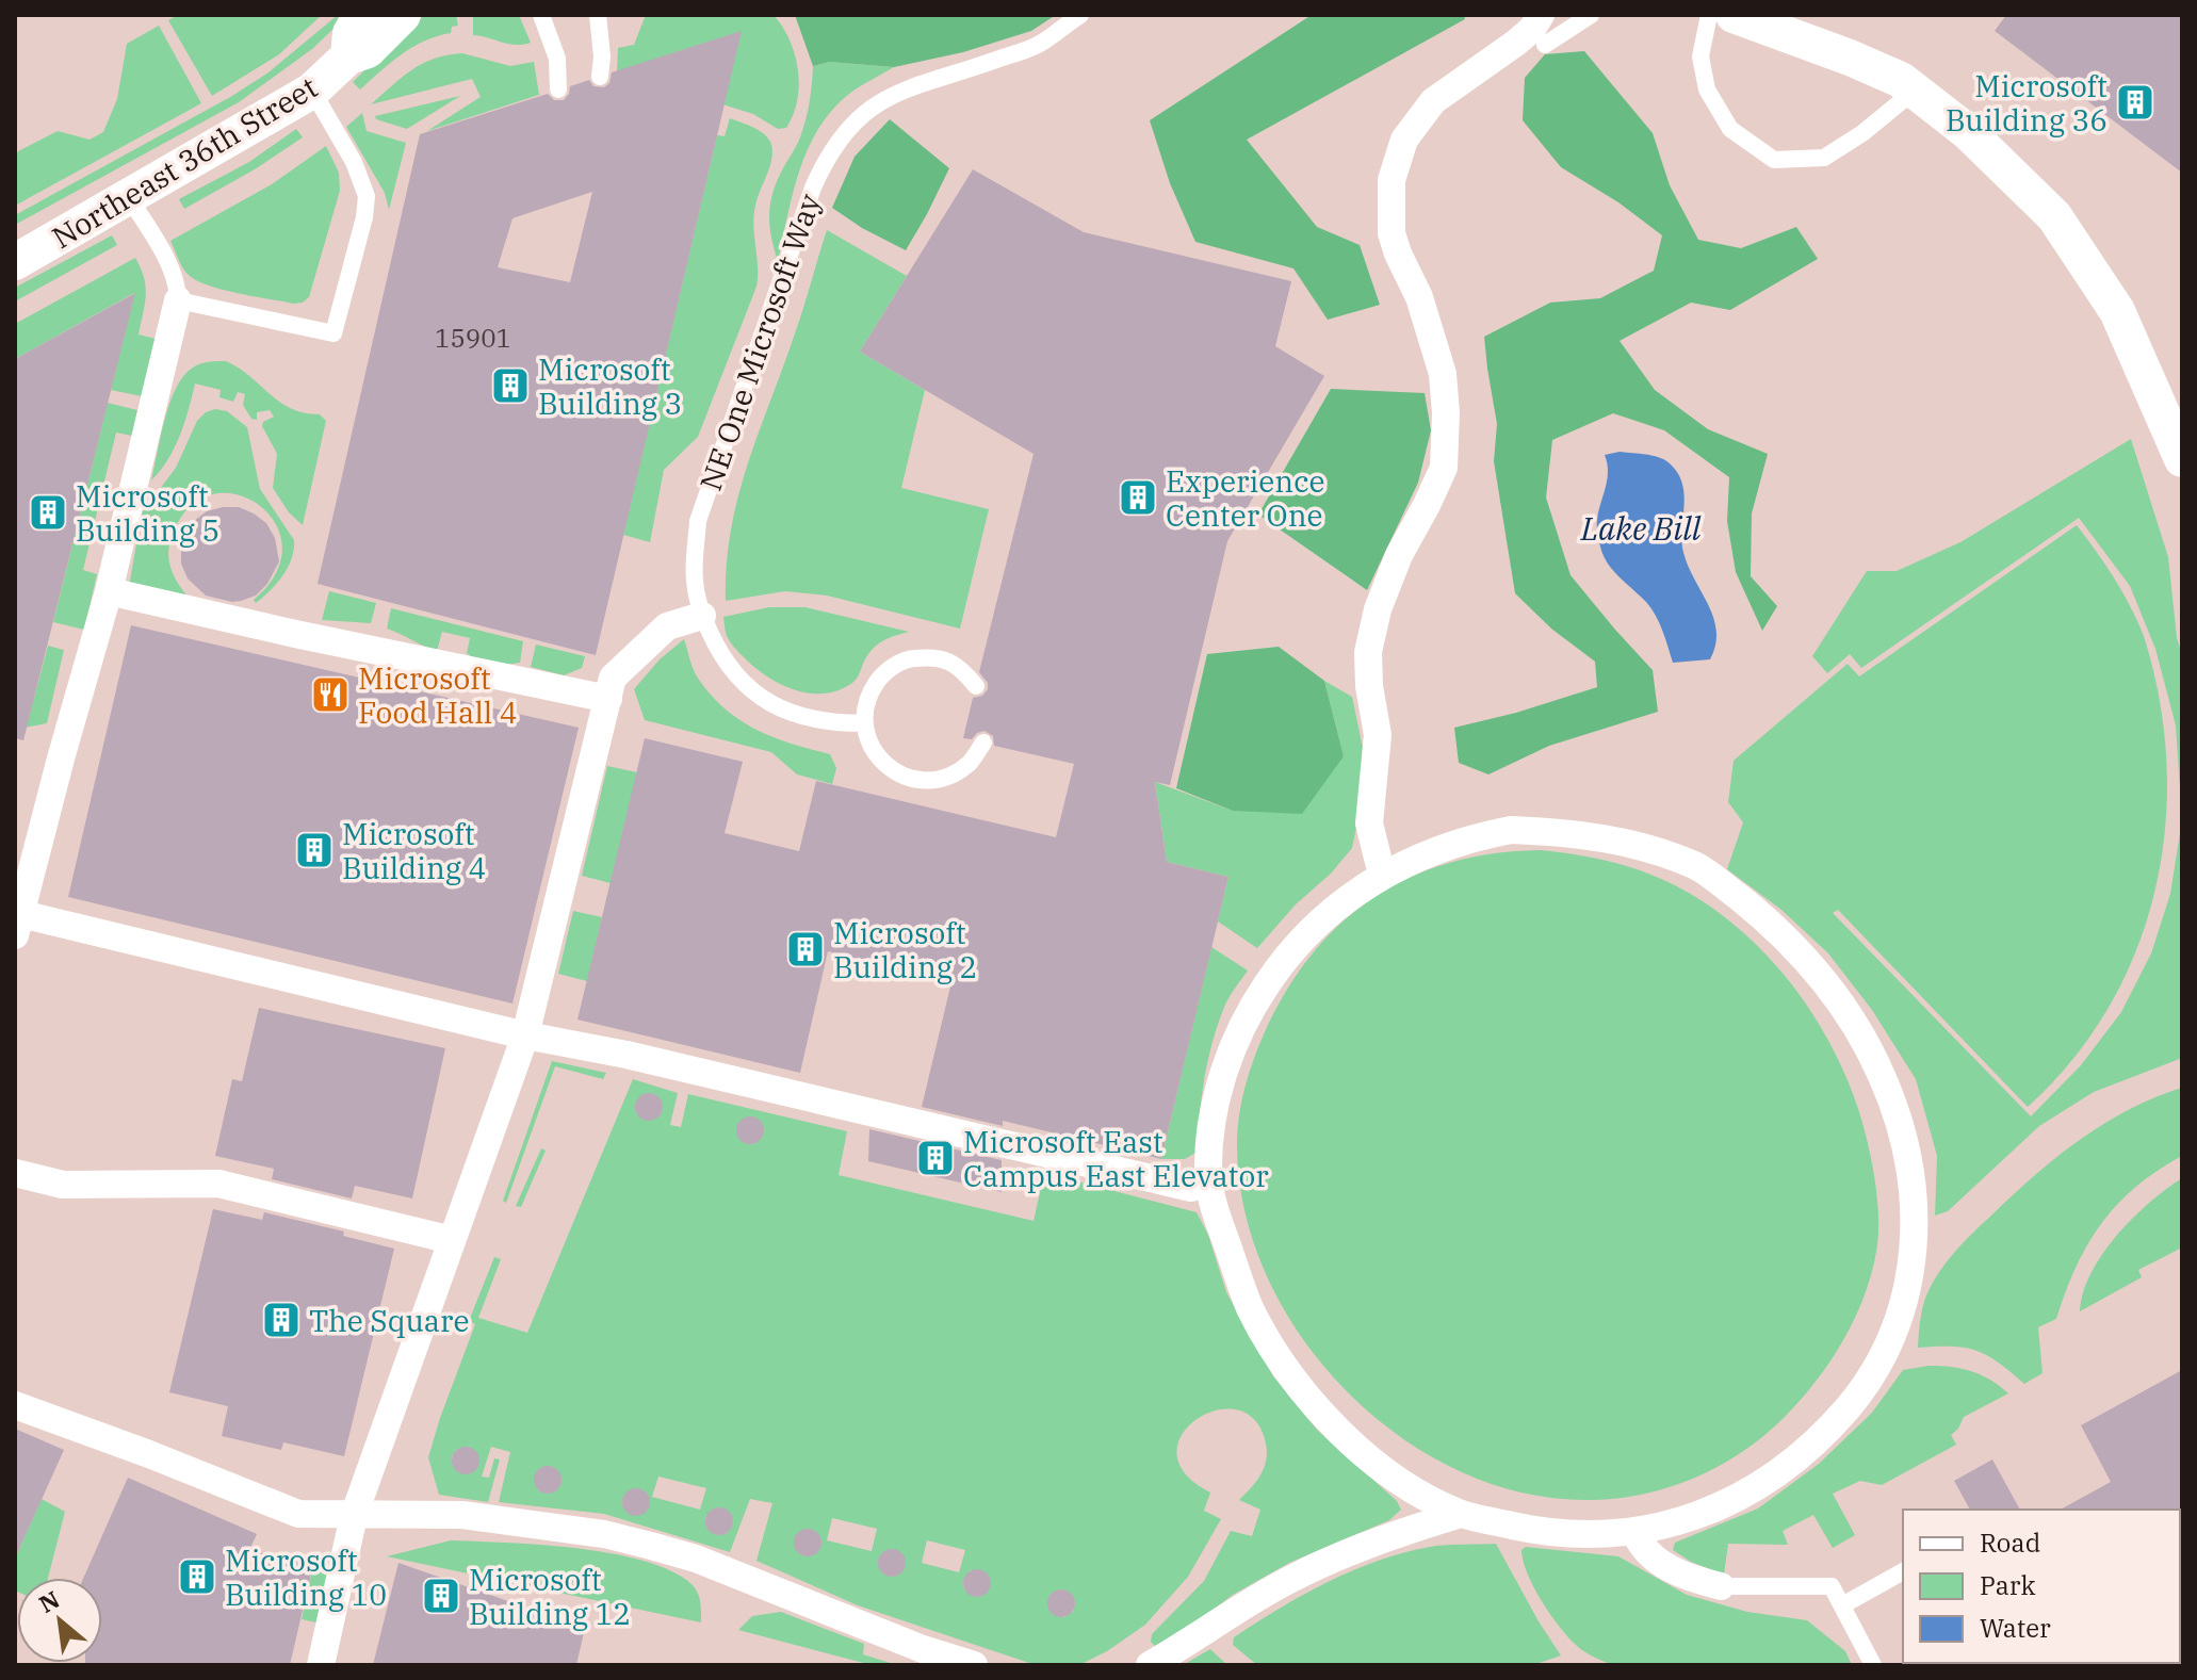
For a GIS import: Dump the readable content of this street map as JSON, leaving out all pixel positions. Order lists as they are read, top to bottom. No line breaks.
{"streets":{"street":["Northeast 36th Street"],"lane":["NE One Microsoft Way"]},"water":["Lake Bill"],"places":{"building":["Microsoft Building 36","Microsoft Building 3","Experience Center One","Microsoft Building 5","Microsoft Building 4","Microsoft Building 2","Microsoft East Campus East Elevator","The Square","Microsoft Building 10","Microsoft Building 12"],"restaurant":["Microsoft Food Hall 4"]},"house_numbers":["15901"],"legend":["Road","Park","Water"],"north":"top left"}
